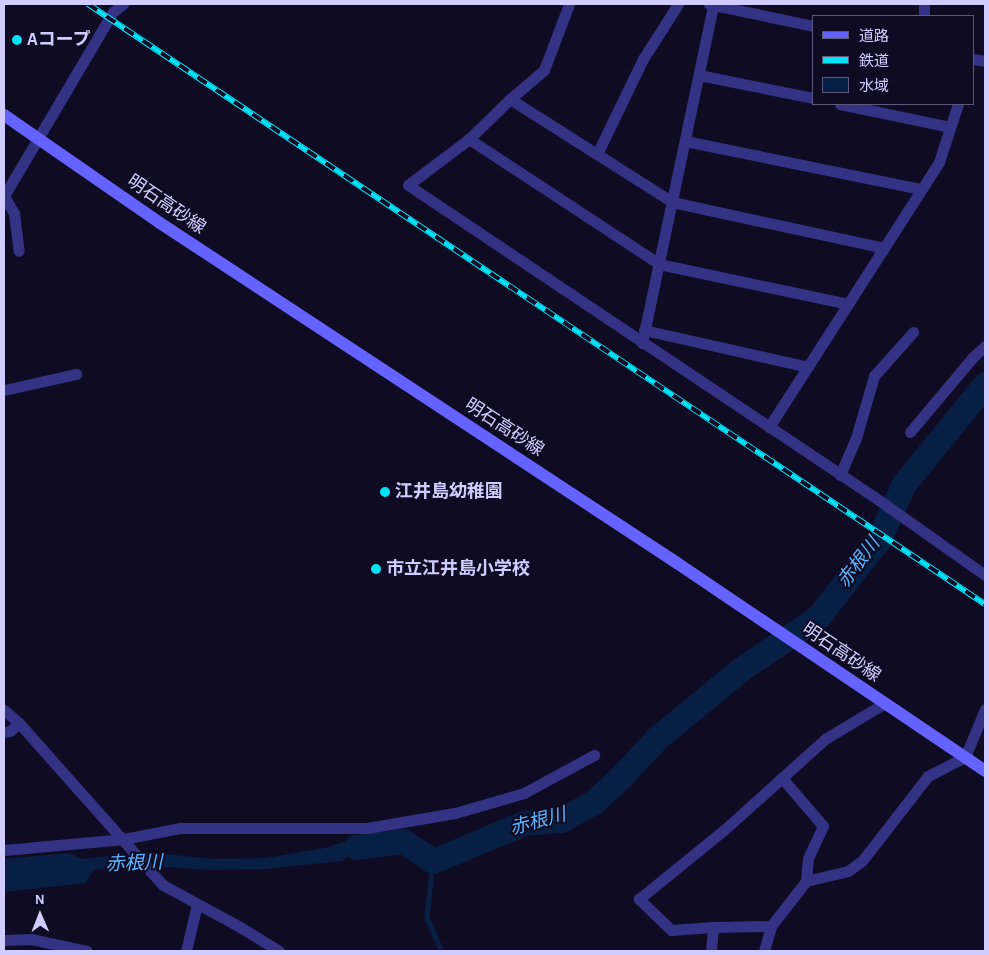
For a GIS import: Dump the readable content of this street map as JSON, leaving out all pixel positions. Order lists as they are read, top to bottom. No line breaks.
{"streets":{"main road":["明石高砂線"]},"water":["赤根川"],"places":["Aコープ","江井島幼稚園","市立江井島小学校"],"legend":["道路","鉄道","水域"],"north":"top"}
